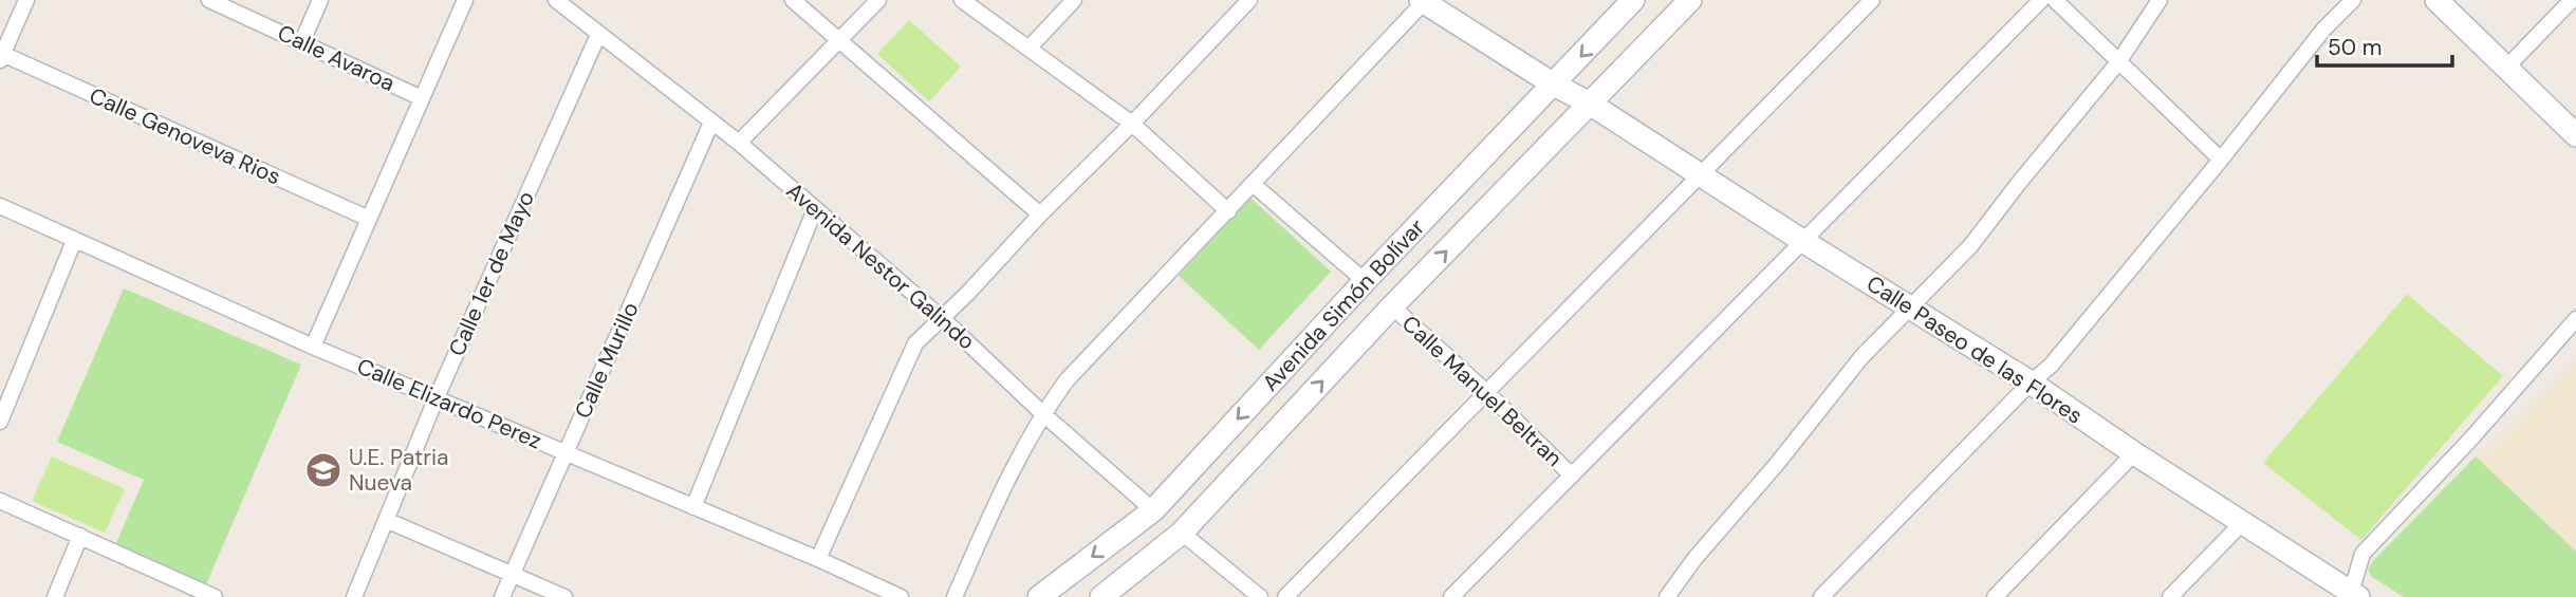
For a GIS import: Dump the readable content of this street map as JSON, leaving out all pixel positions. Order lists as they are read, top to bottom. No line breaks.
{"streets":{"street":["Calle Avaroa","Calle Genoveva Rios","Avenida Nestor Galindo","Calle 1er de Mayo","Avenida Simón Bolívar","Calle Paseo de las Flores","Calle Murillo","Calle Manuel Beltran","Calle Elizardo Perez"]},"crossings":[["Avenida Nestor Galindo","Calle 1er de Mayo"],["Avenida Nestor Galindo","Avenida Simón Bolívar"],["Avenida Nestor Galindo","Calle Murillo"],["Calle 1er de Mayo","Calle Elizardo Perez"],["Avenida Simón Bolívar","Calle Paseo de las Flores"],["Avenida Simón Bolívar","Calle Manuel Beltran"],["Calle Murillo","Calle Elizardo Perez"]],"places":{"school or university":["U.E. Patria Nueva"]},"scale_bar":"50 m"}
